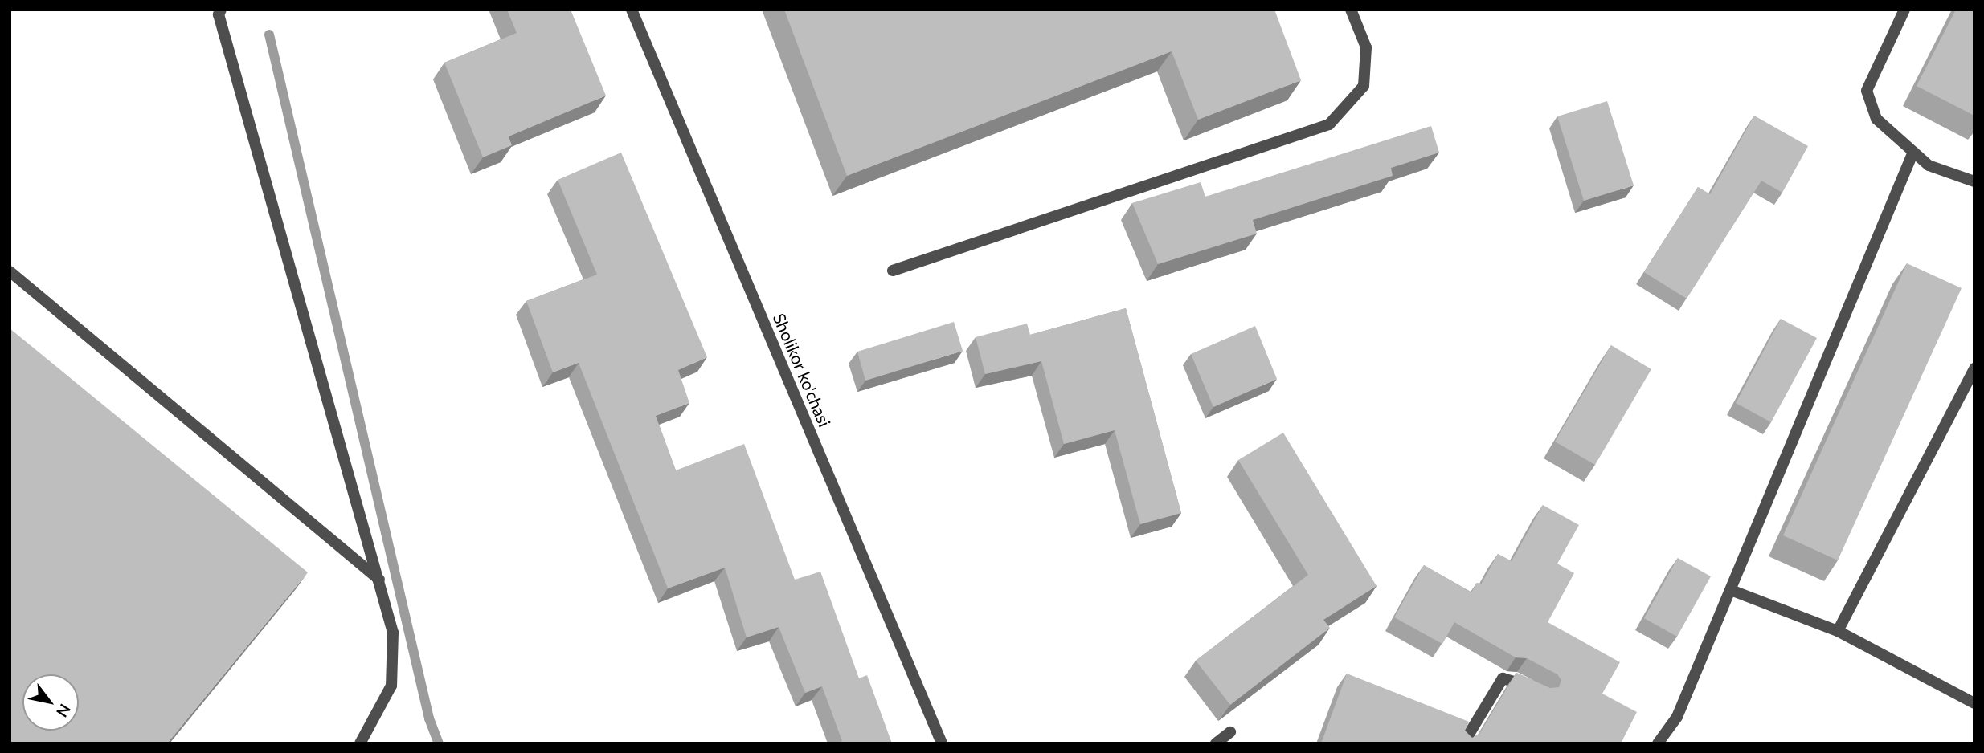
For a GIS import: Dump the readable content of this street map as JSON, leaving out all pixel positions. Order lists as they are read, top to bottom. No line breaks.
{"streets":{"street":["Sholikor ko'chasi"]},"north":"bottom right"}
